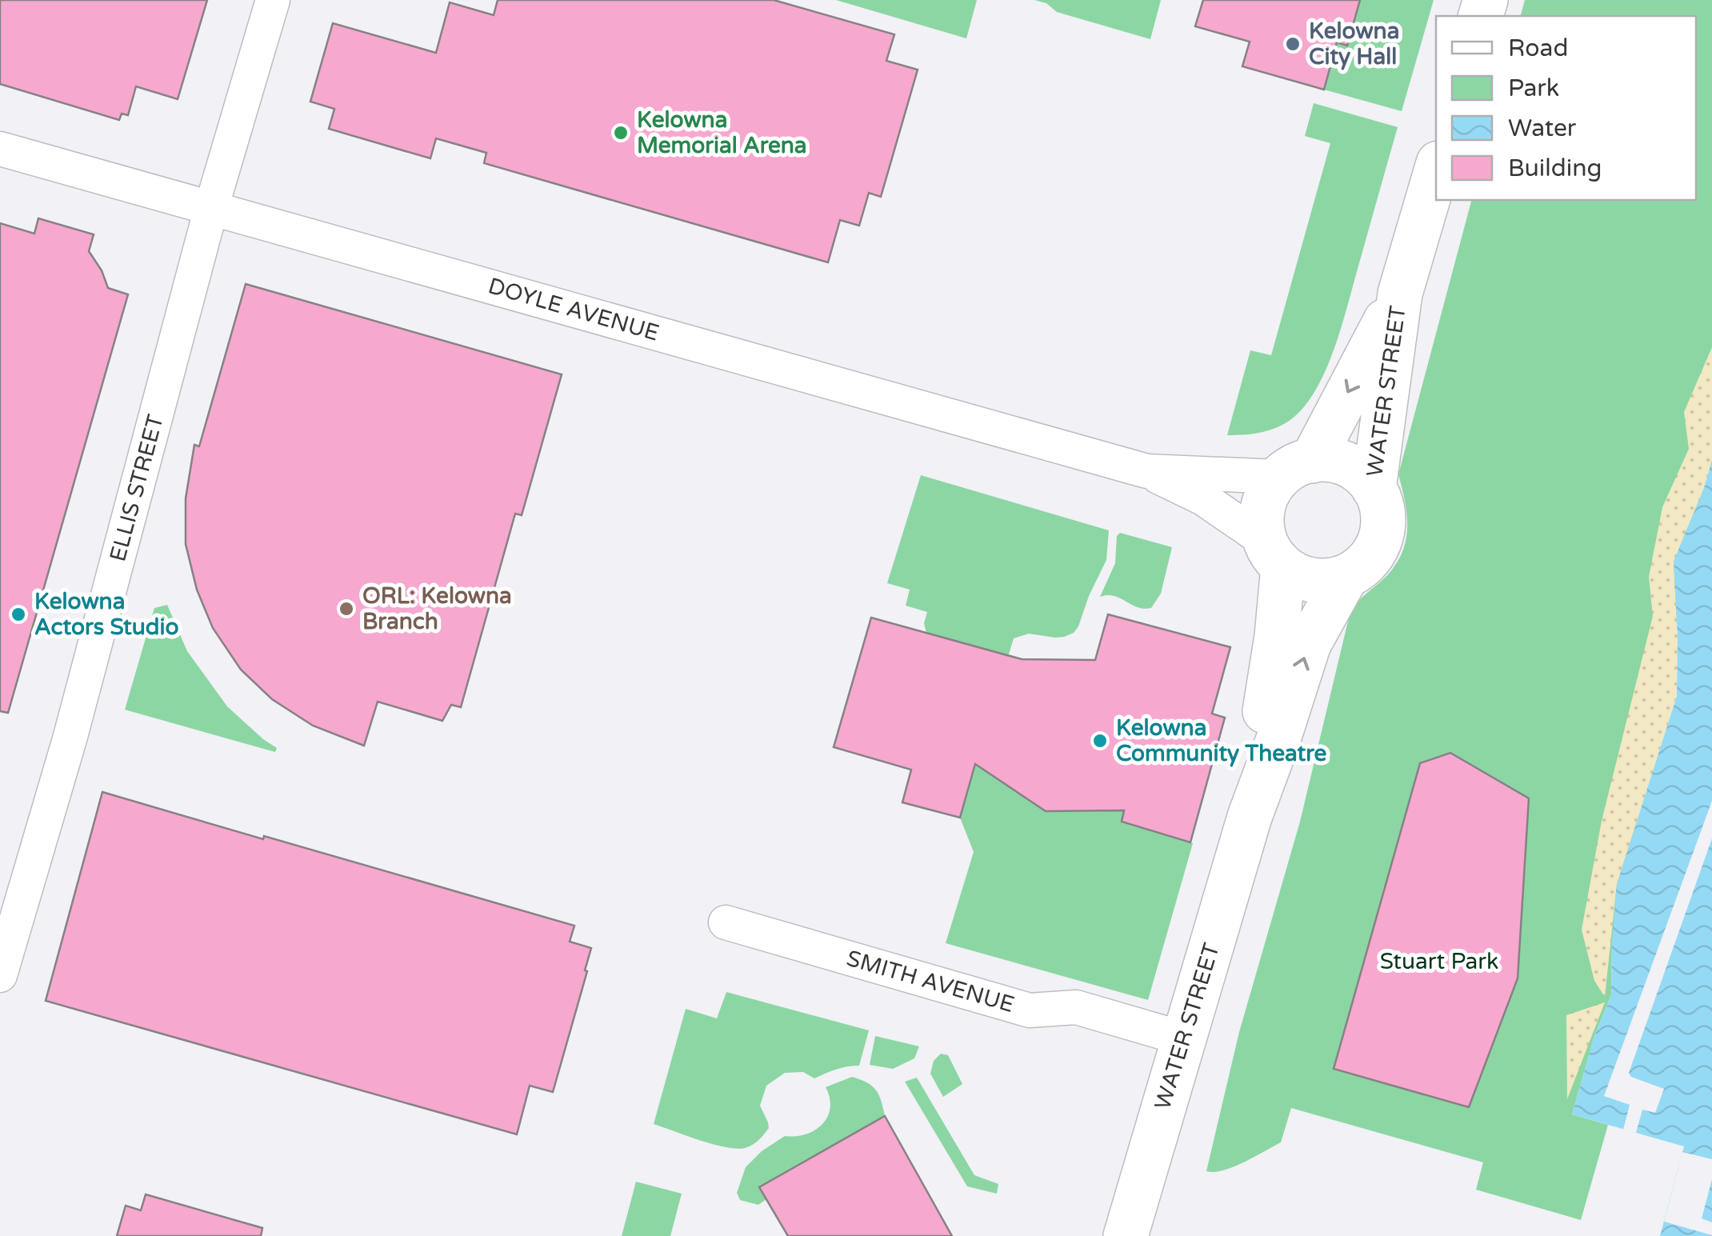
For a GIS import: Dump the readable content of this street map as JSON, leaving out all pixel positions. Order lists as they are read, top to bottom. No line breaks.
{"streets":{"main road":["WATER STREET"],"street":["DOYLE AVENUE","ELLIS STREET","SMITH AVENUE"]},"crossings":[["DOYLE AVENUE","WATER STREET"],["DOYLE AVENUE","ELLIS STREET"],["WATER STREET","SMITH AVENUE"]],"parks":["Stuart Park"],"places":["Kelowna City Hall","Kelowna Memorial Arena","ORL: Kelowna Branch","Kelowna Actors Studio","Kelowna Community Theatre"],"legend":["Road","Park","Water","Building"]}
